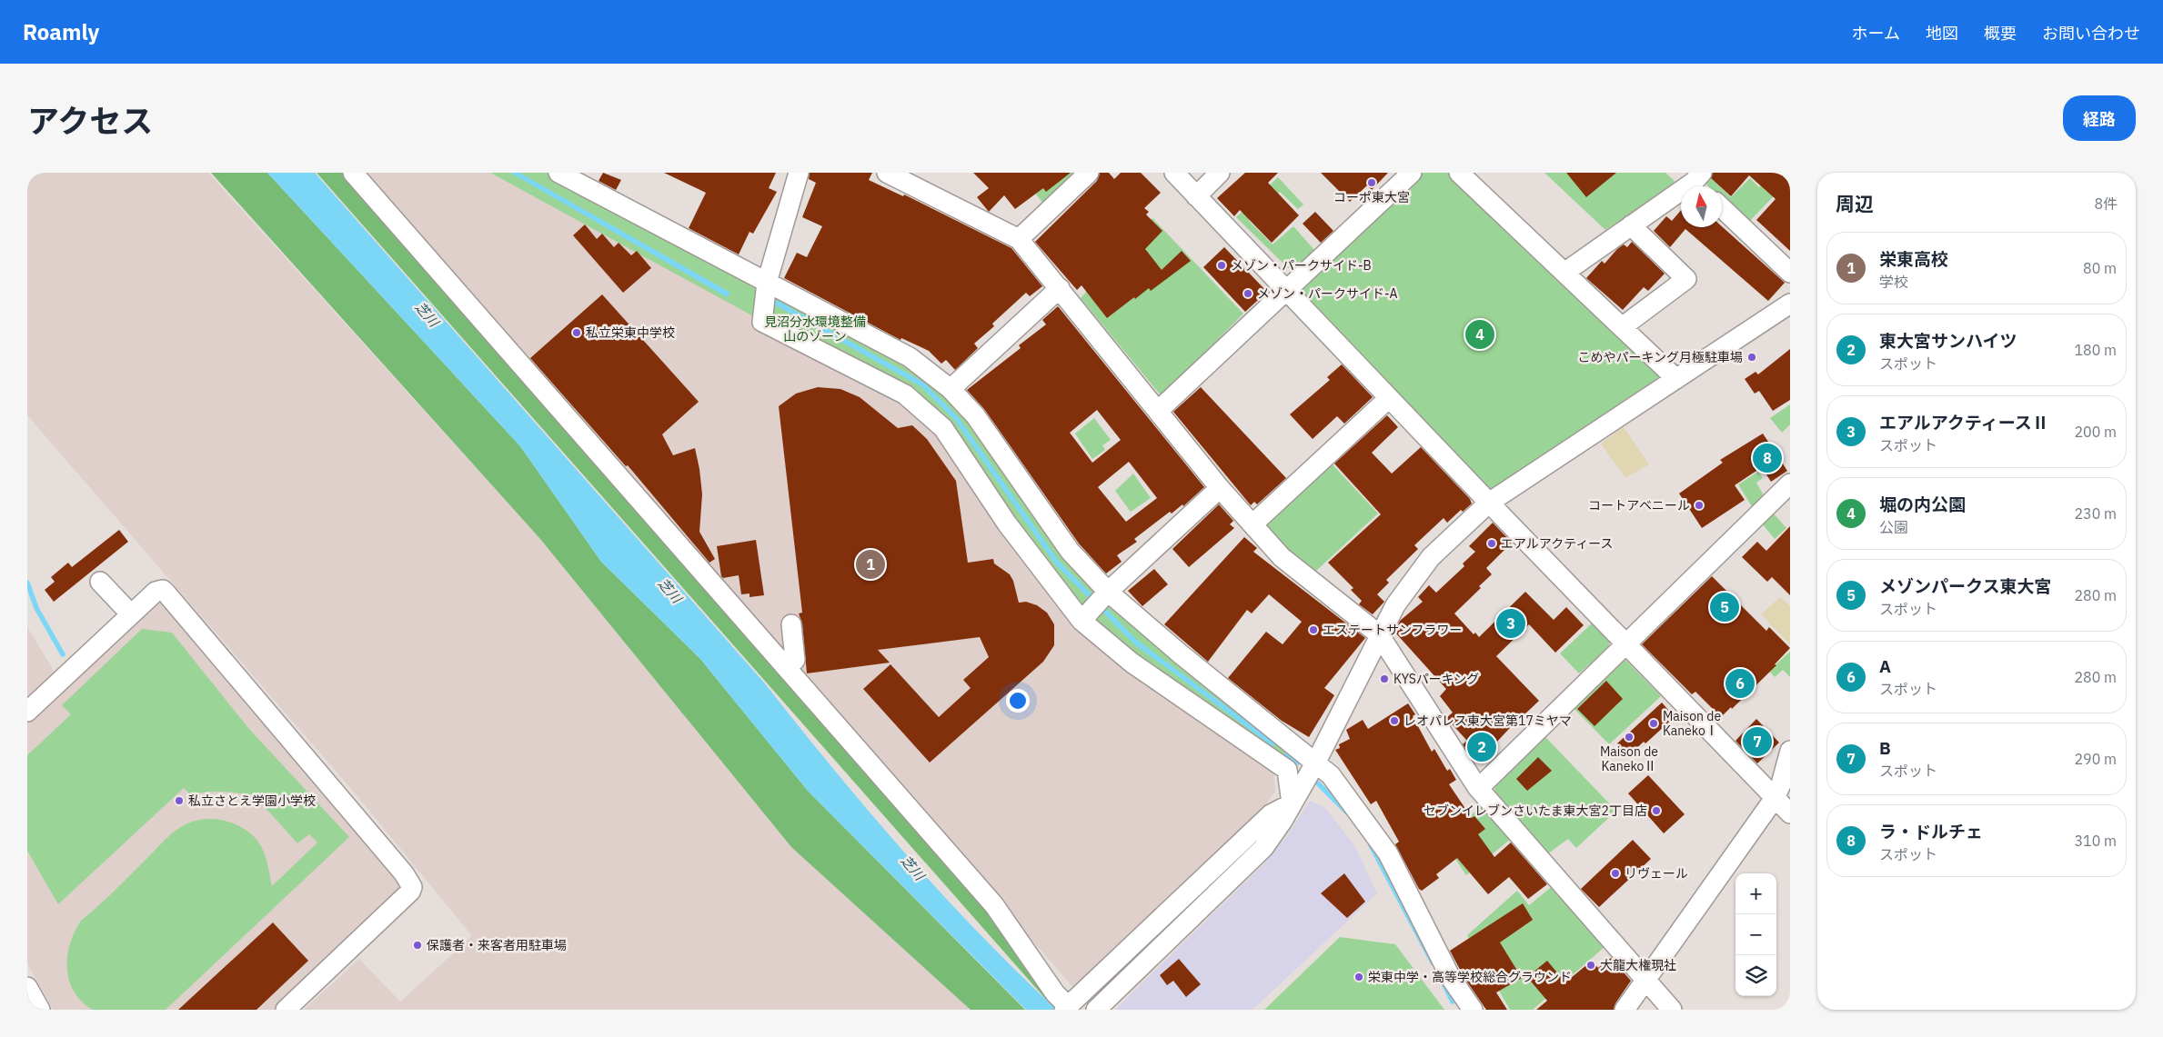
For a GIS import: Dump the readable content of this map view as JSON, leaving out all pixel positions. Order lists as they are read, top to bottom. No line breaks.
{"water":["芝川"],"parks":["見沼分水環境整備 山のゾーン"],"places":["コーポ東大宮","メゾン・パークサイド-B","メゾン・パークサイド-A","私立栄東中学校","こめやパーキング月極駐車場","コートアベニール","エアルアクティース","エステートサンフラワー","KYSパーキング","レオパレス東大宮第17ミヤマ","Maison de KanekoⅠ","Maison de KanekoⅡ","私立さとえ学園小学校","セブンイレブンさいたま東大宮2丁目店","リヴェール","保護者・来客者用駐車場","大龍大権現社","栄東中学・高等学校総合グラウンド"],"north":"top","page":{"header":"Roamly","nav":["ホーム","地図","概要","お問い合わせ"],"title":"アクセス","buttons":"経路","heading":["周辺","8件"],"list":[{"mark":"1","name":"栄東高校","note":"学校","value":"80 m"},{"mark":"2","name":"東大宮サンハイツ","note":"スポット","value":"180 m"},{"mark":"3","name":"エアルアクティースⅡ","note":"スポット","value":"200 m"},{"mark":"4","name":"堀の内公園","note":"公園","value":"230 m"},{"mark":"5","name":"メゾンパークス東大宮","note":"スポット","value":"280 m"},{"mark":"6","name":"A","note":"スポット","value":"280 m"},{"mark":"7","name":"B","note":"スポット","value":"290 m"},{"mark":"8","name":"ラ・ドルチェ","note":"スポット","value":"310 m"}],"pins":["4","8","1","5","3","6","7","2"],"map_buttons":["+","−"]}}
